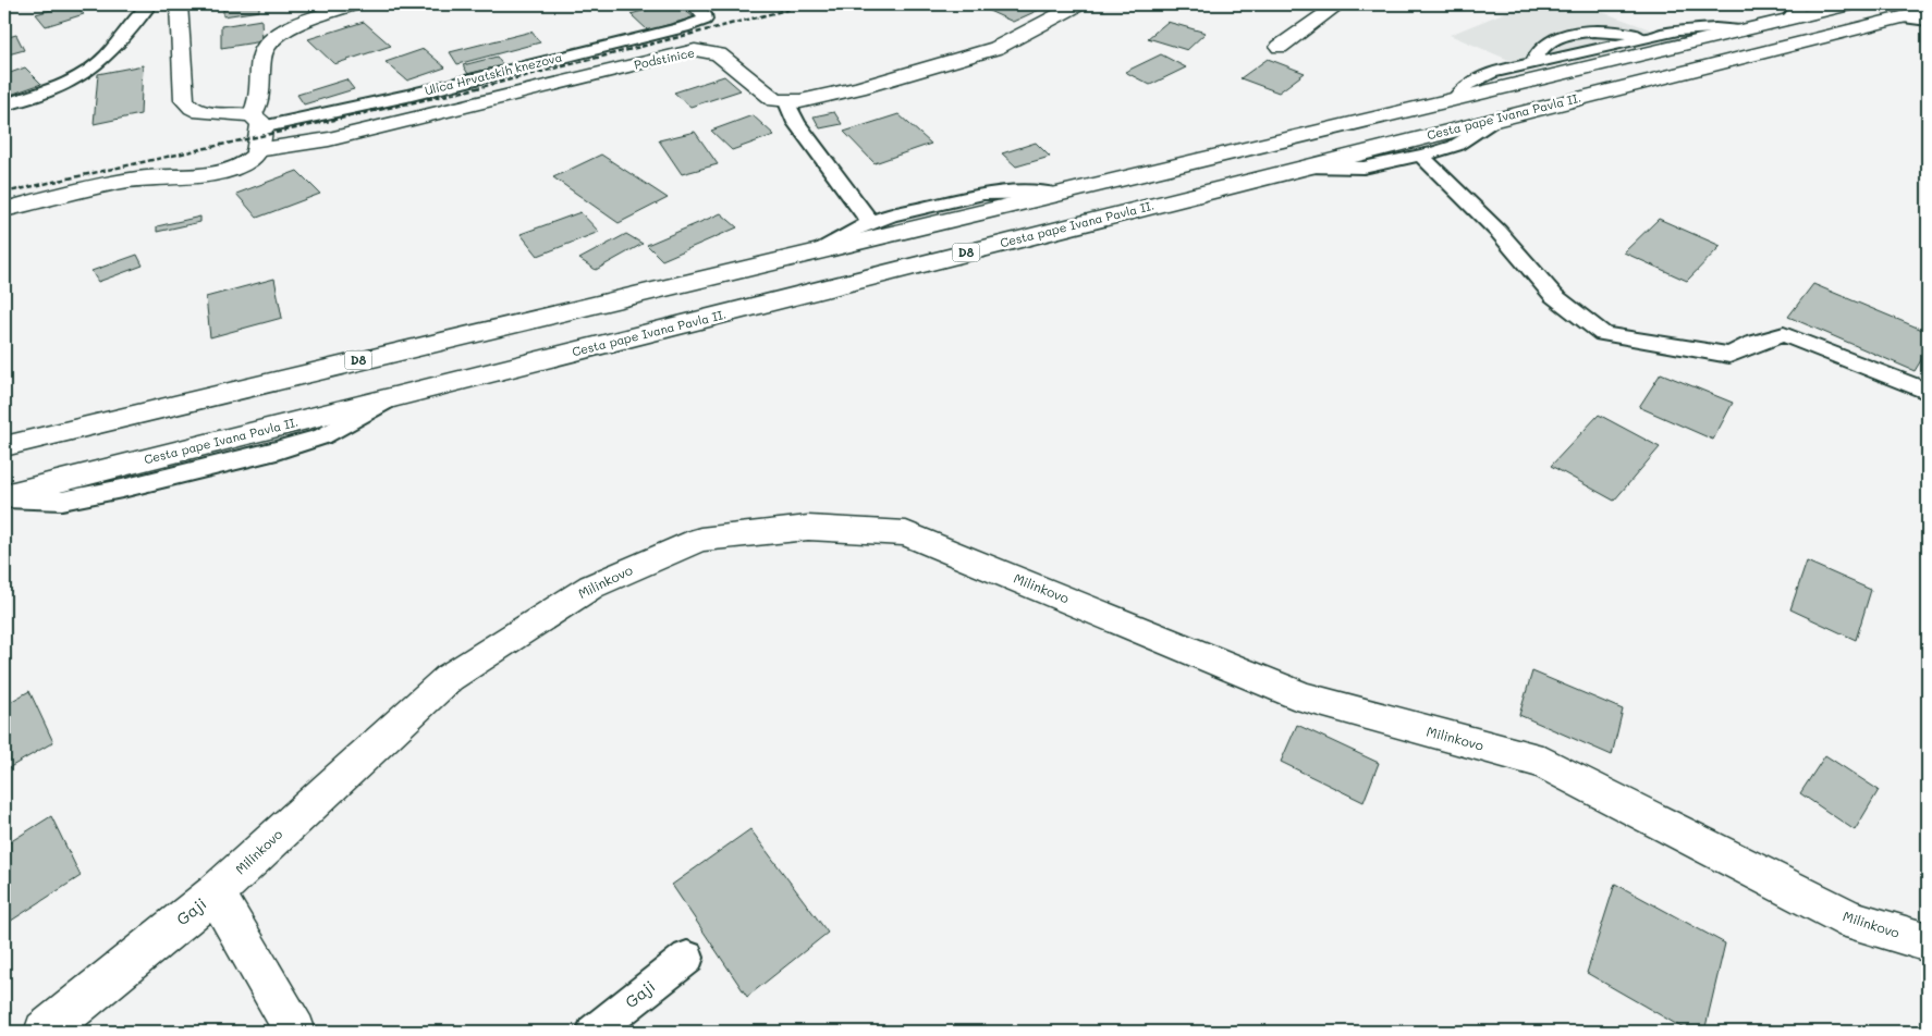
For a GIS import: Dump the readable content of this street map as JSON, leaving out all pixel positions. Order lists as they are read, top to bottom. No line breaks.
{"streets":{"main road":["Podstinice","Cesta pape Ivana Pavla II.","D8","Milinkovo","Gaji"],"lane":["Ulica Hrvatskih knezova"]},"crossings":[["Milinkovo","Gaji"]]}
